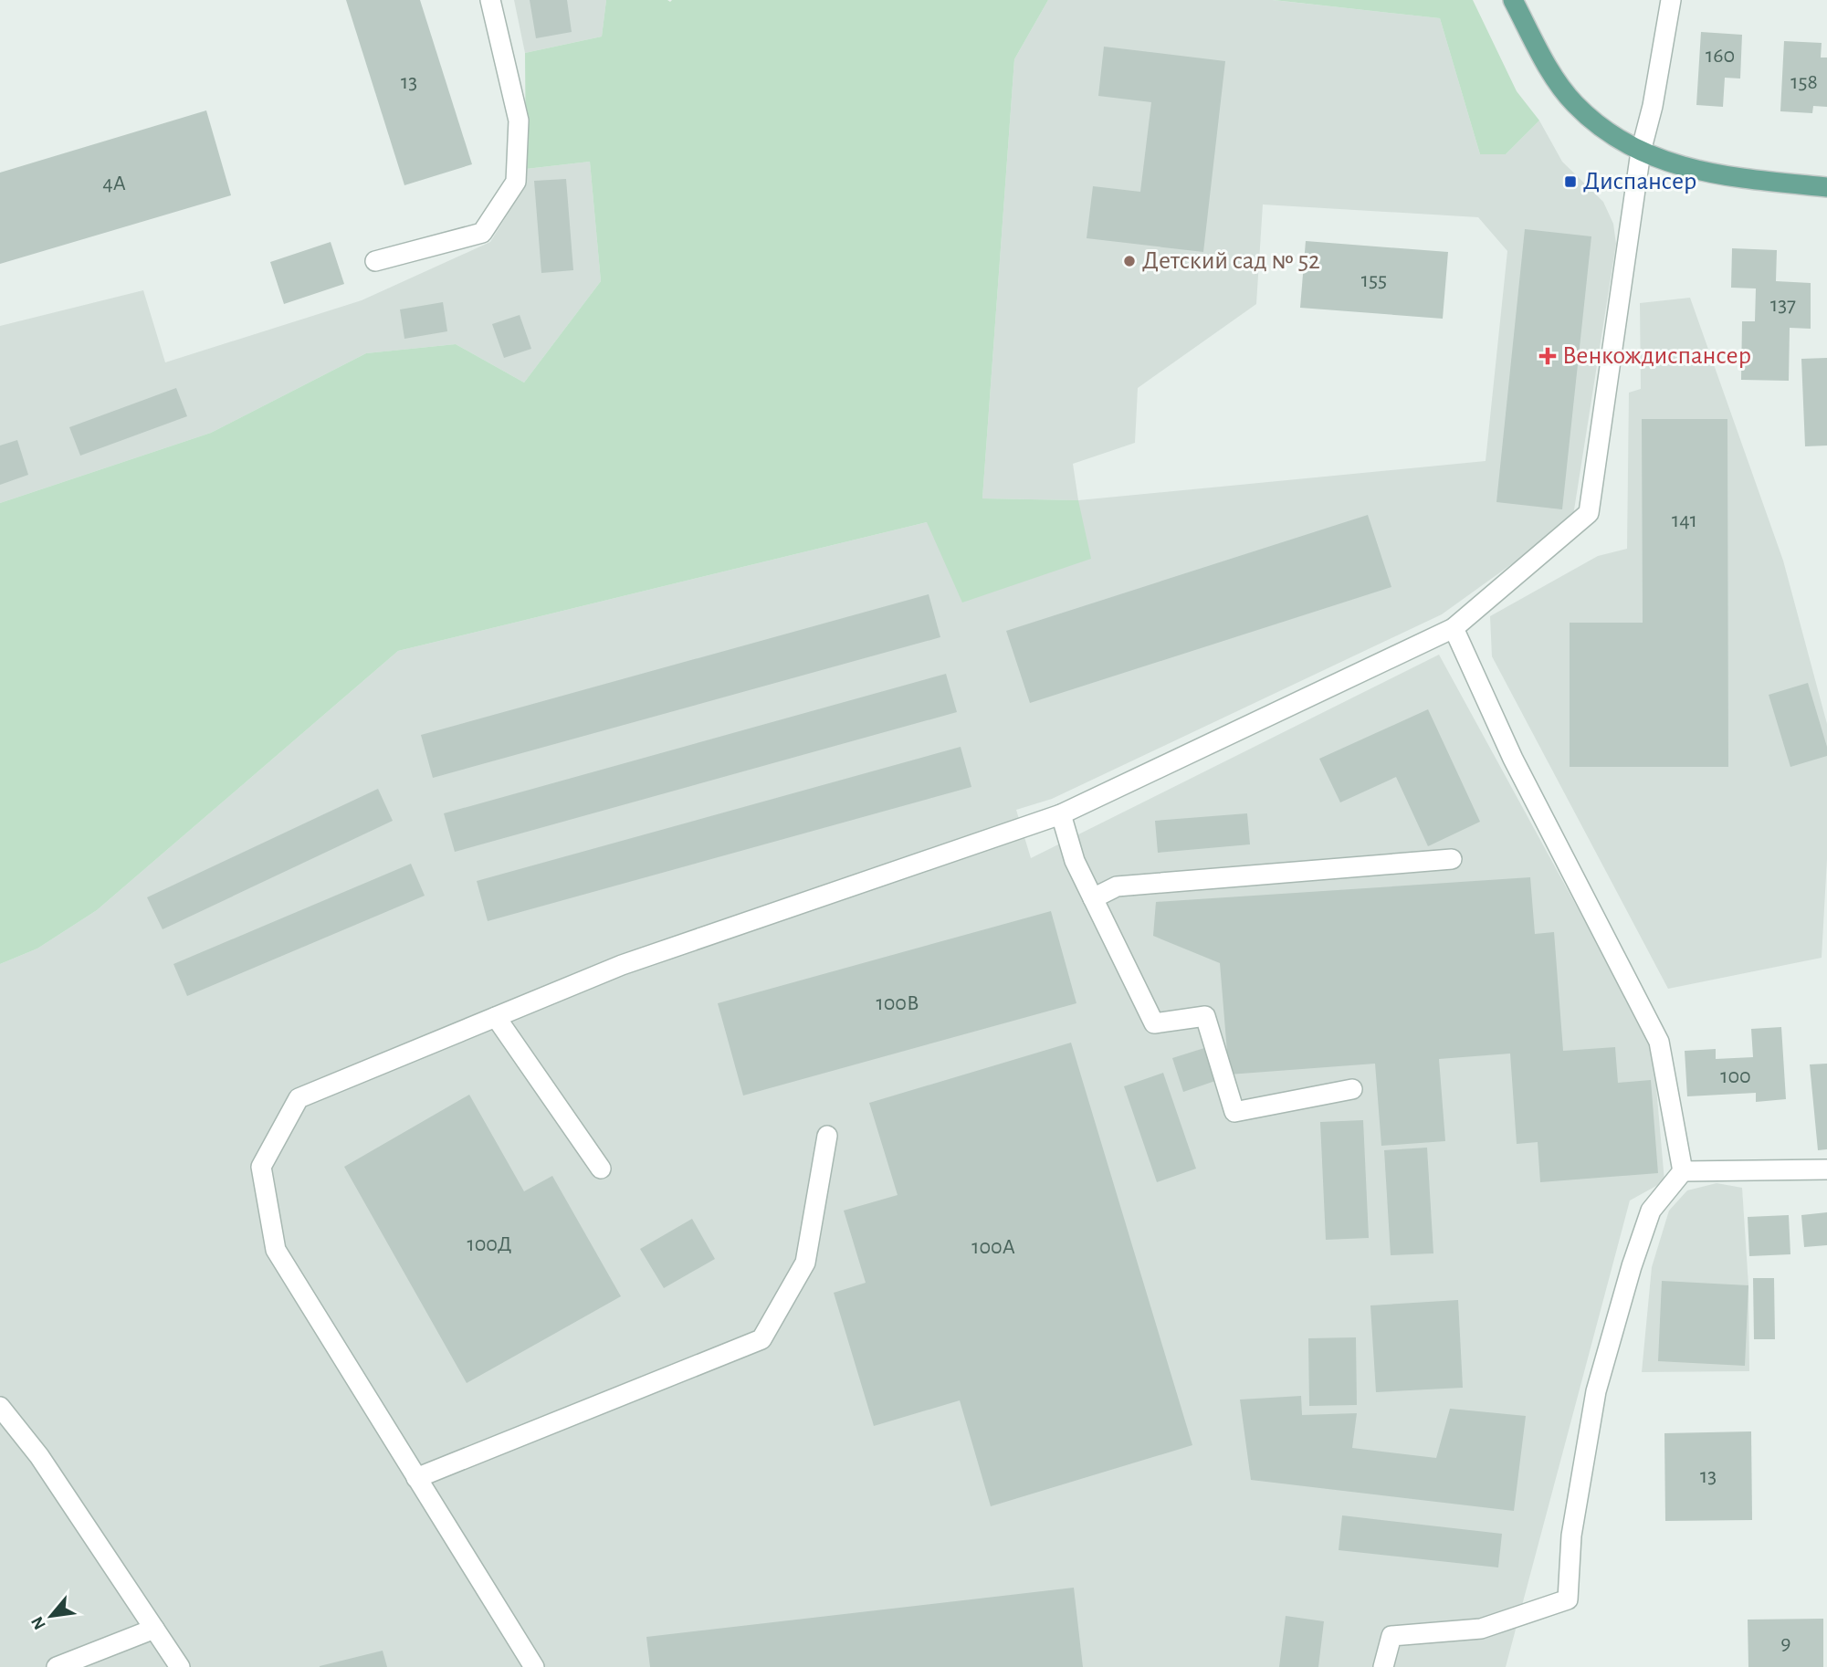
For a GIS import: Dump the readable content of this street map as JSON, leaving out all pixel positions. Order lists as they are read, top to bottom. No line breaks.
{"places":{"transit":["Диспансер"],"other":["Детский сад № 52"],"health":["Венкождиспансер"]},"house_numbers":["160","13","158","4А","155","137","141","100В","100","100Д","100А","13","9"],"north":"bottom left"}
